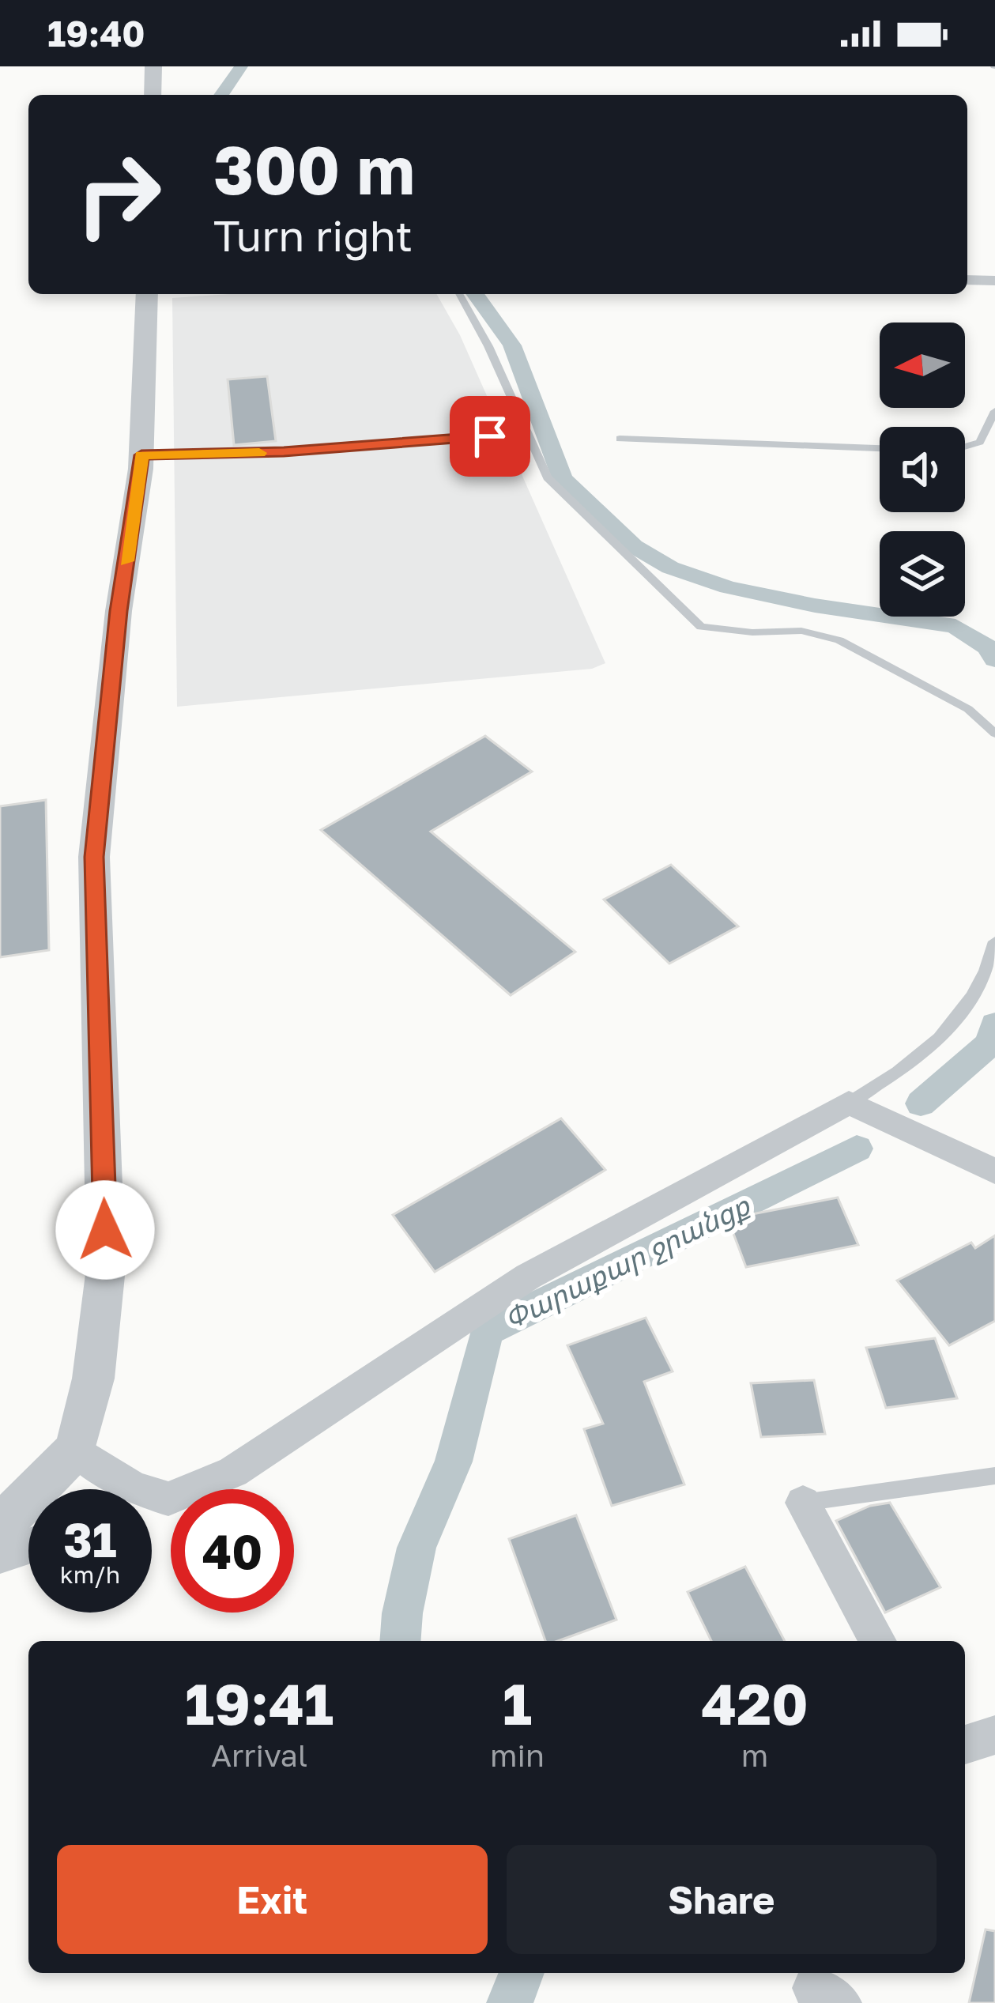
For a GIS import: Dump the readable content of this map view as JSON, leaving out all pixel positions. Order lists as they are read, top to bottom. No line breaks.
{"water":["Փարաքար ջրանցք"],"north":"left","page":{"status":"19:40","turn":["300 m","Turn right"],"speed":"31 km/h","limit":"40","eta":["19:41","Arrival","1","min","420","m"],"buttons":["Exit","Share"]}}
